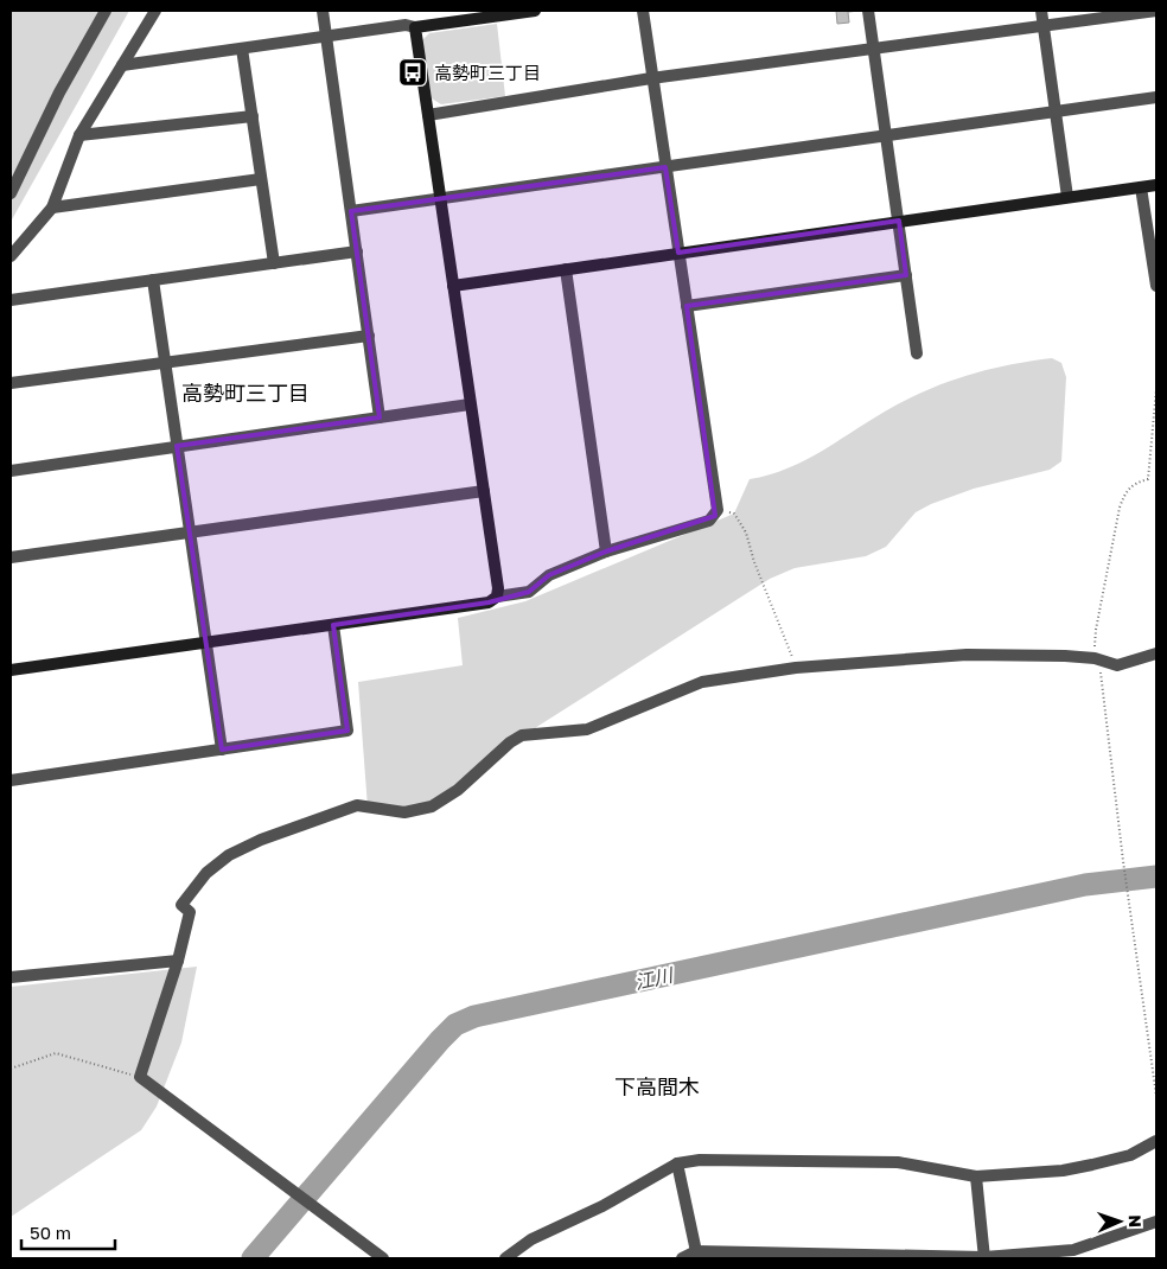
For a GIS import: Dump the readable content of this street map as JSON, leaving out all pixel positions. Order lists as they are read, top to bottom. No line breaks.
{"districts":["高勢町三丁目","下高間木"],"water":["江川"],"places":{"bus stop":["高勢町三丁目"]},"scale_bar":"50 m","north":"right"}
